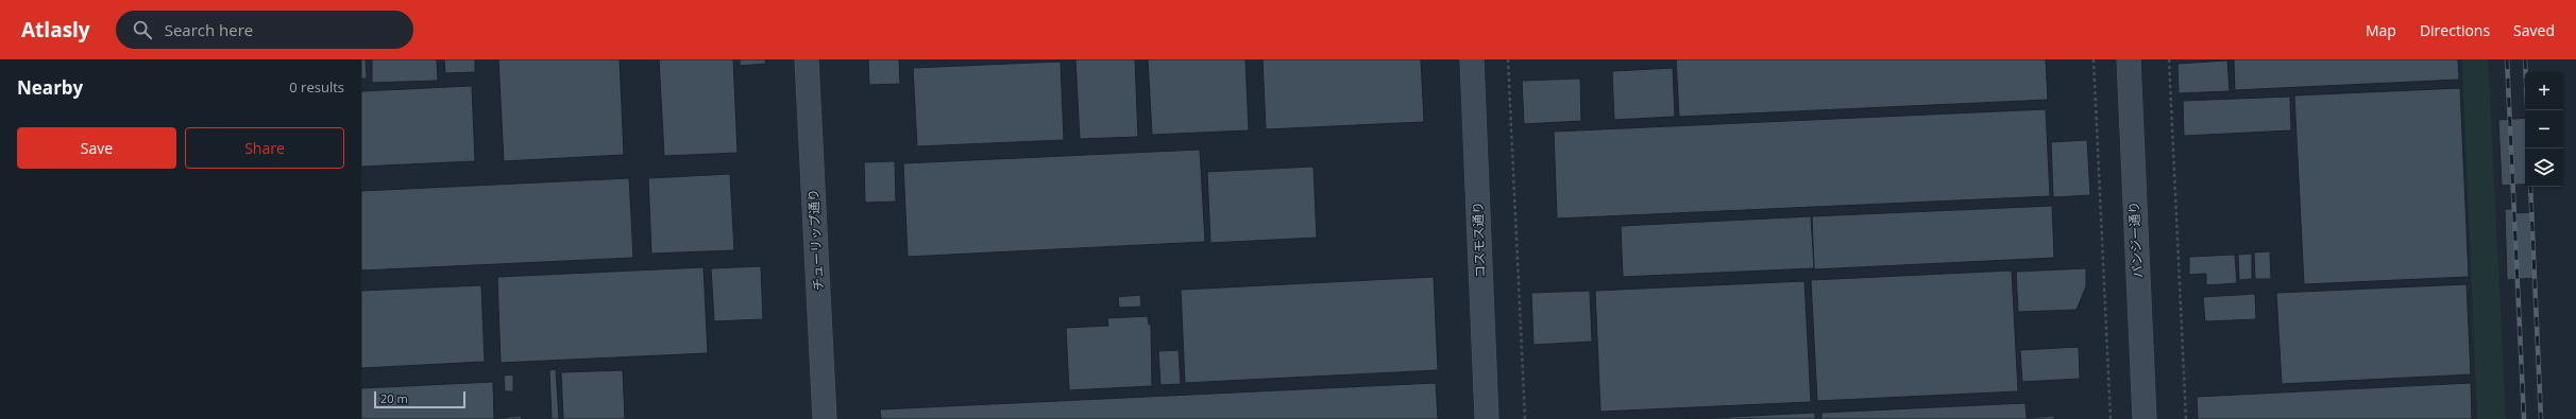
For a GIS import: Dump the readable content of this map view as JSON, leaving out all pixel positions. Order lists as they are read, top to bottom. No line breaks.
{"streets":{"street":["チューリップ通り","コスモス通り","パンジー通り"]},"scale_bar":"20 m","page":{"header":"Atlasly","search":"Search here","nav":["Map","Directions","Saved"],"heading":["Nearby","0 results"],"map_buttons":["+","−"],"buttons":["Save","Share"],"scale":"20 m"}}
